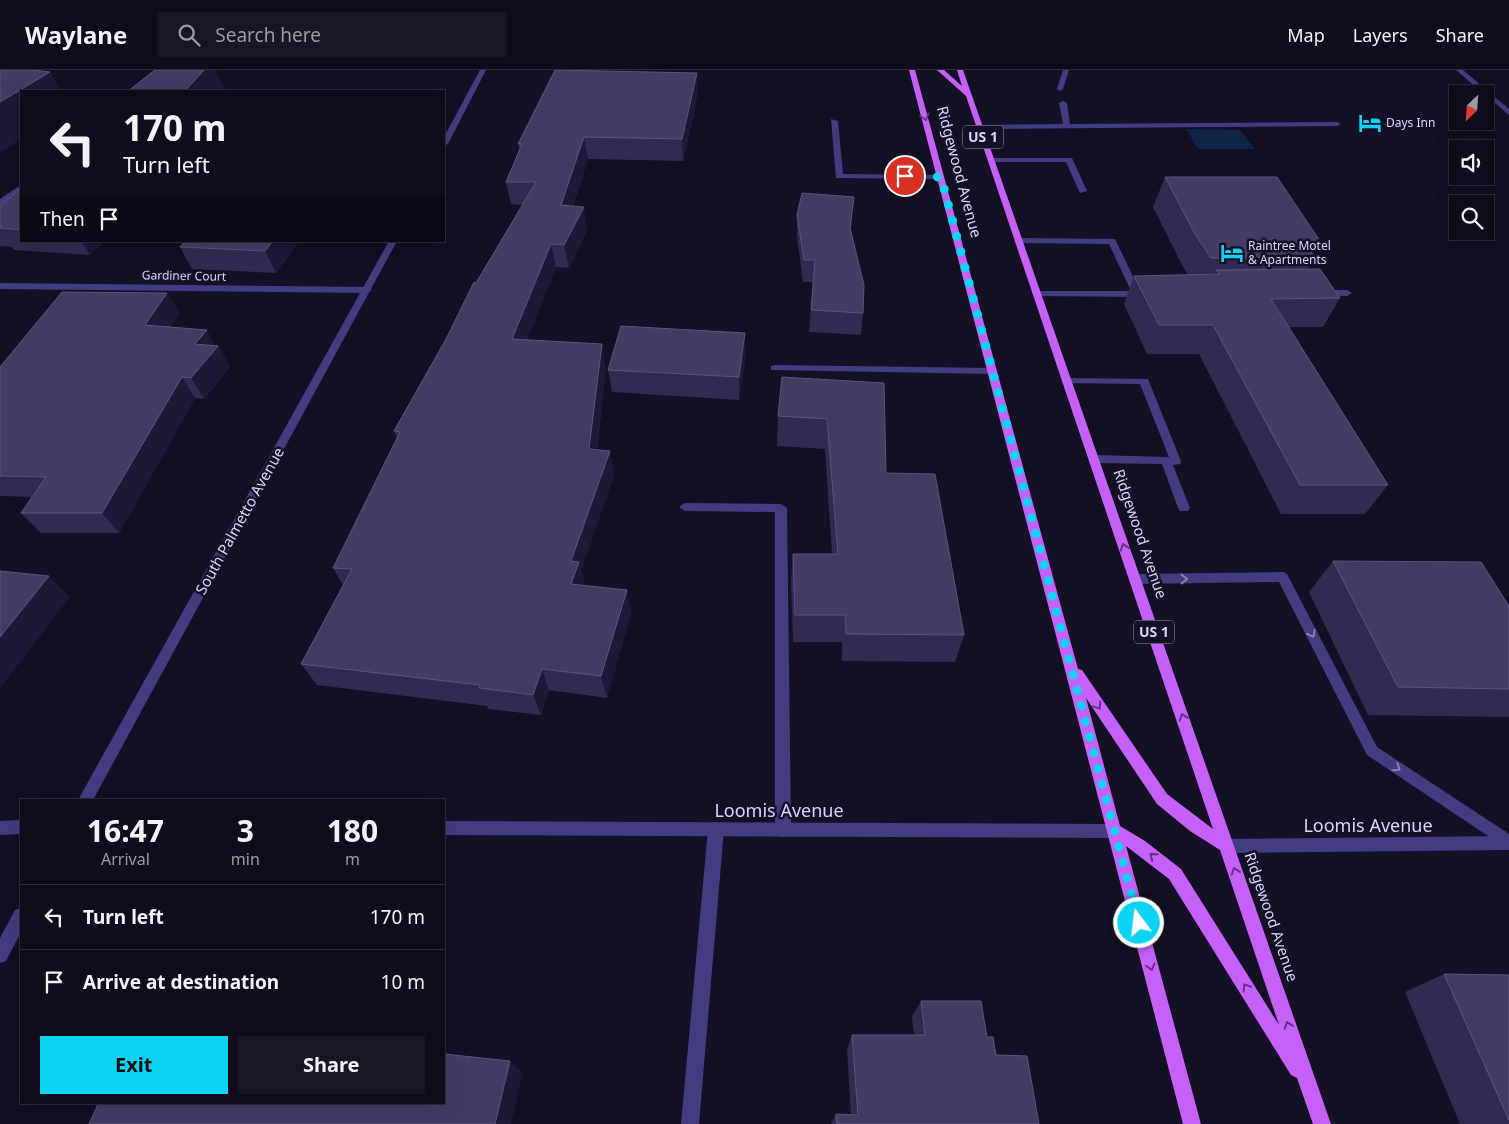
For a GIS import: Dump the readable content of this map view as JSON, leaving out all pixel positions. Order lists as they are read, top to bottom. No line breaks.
{"streets":{"main road":["US 1","Ridgewood Avenue"],"street":["Gardiner Court","South Palmetto Avenue","Loomis Avenue"]},"crossings":[["Ridgewood Avenue","Loomis Avenue"],["Gardiner Court","South Palmetto Avenue"]],"places":{"hotel":["Days Inn","Raintree Motel & Apartments"]},"north":"bottom left","page":{"header":"Waylane","search":"Search here","nav":["Map","Layers","Share"],"turn":["170 m","Turn left"],"then":"Then","eta":["16:47","Arrival","3","min","180","m"],"list":[{"name":"Turn left","value":"170 m"},{"name":"Arrive at destination","value":"10 m"}],"buttons":["Exit","Share"]}}
